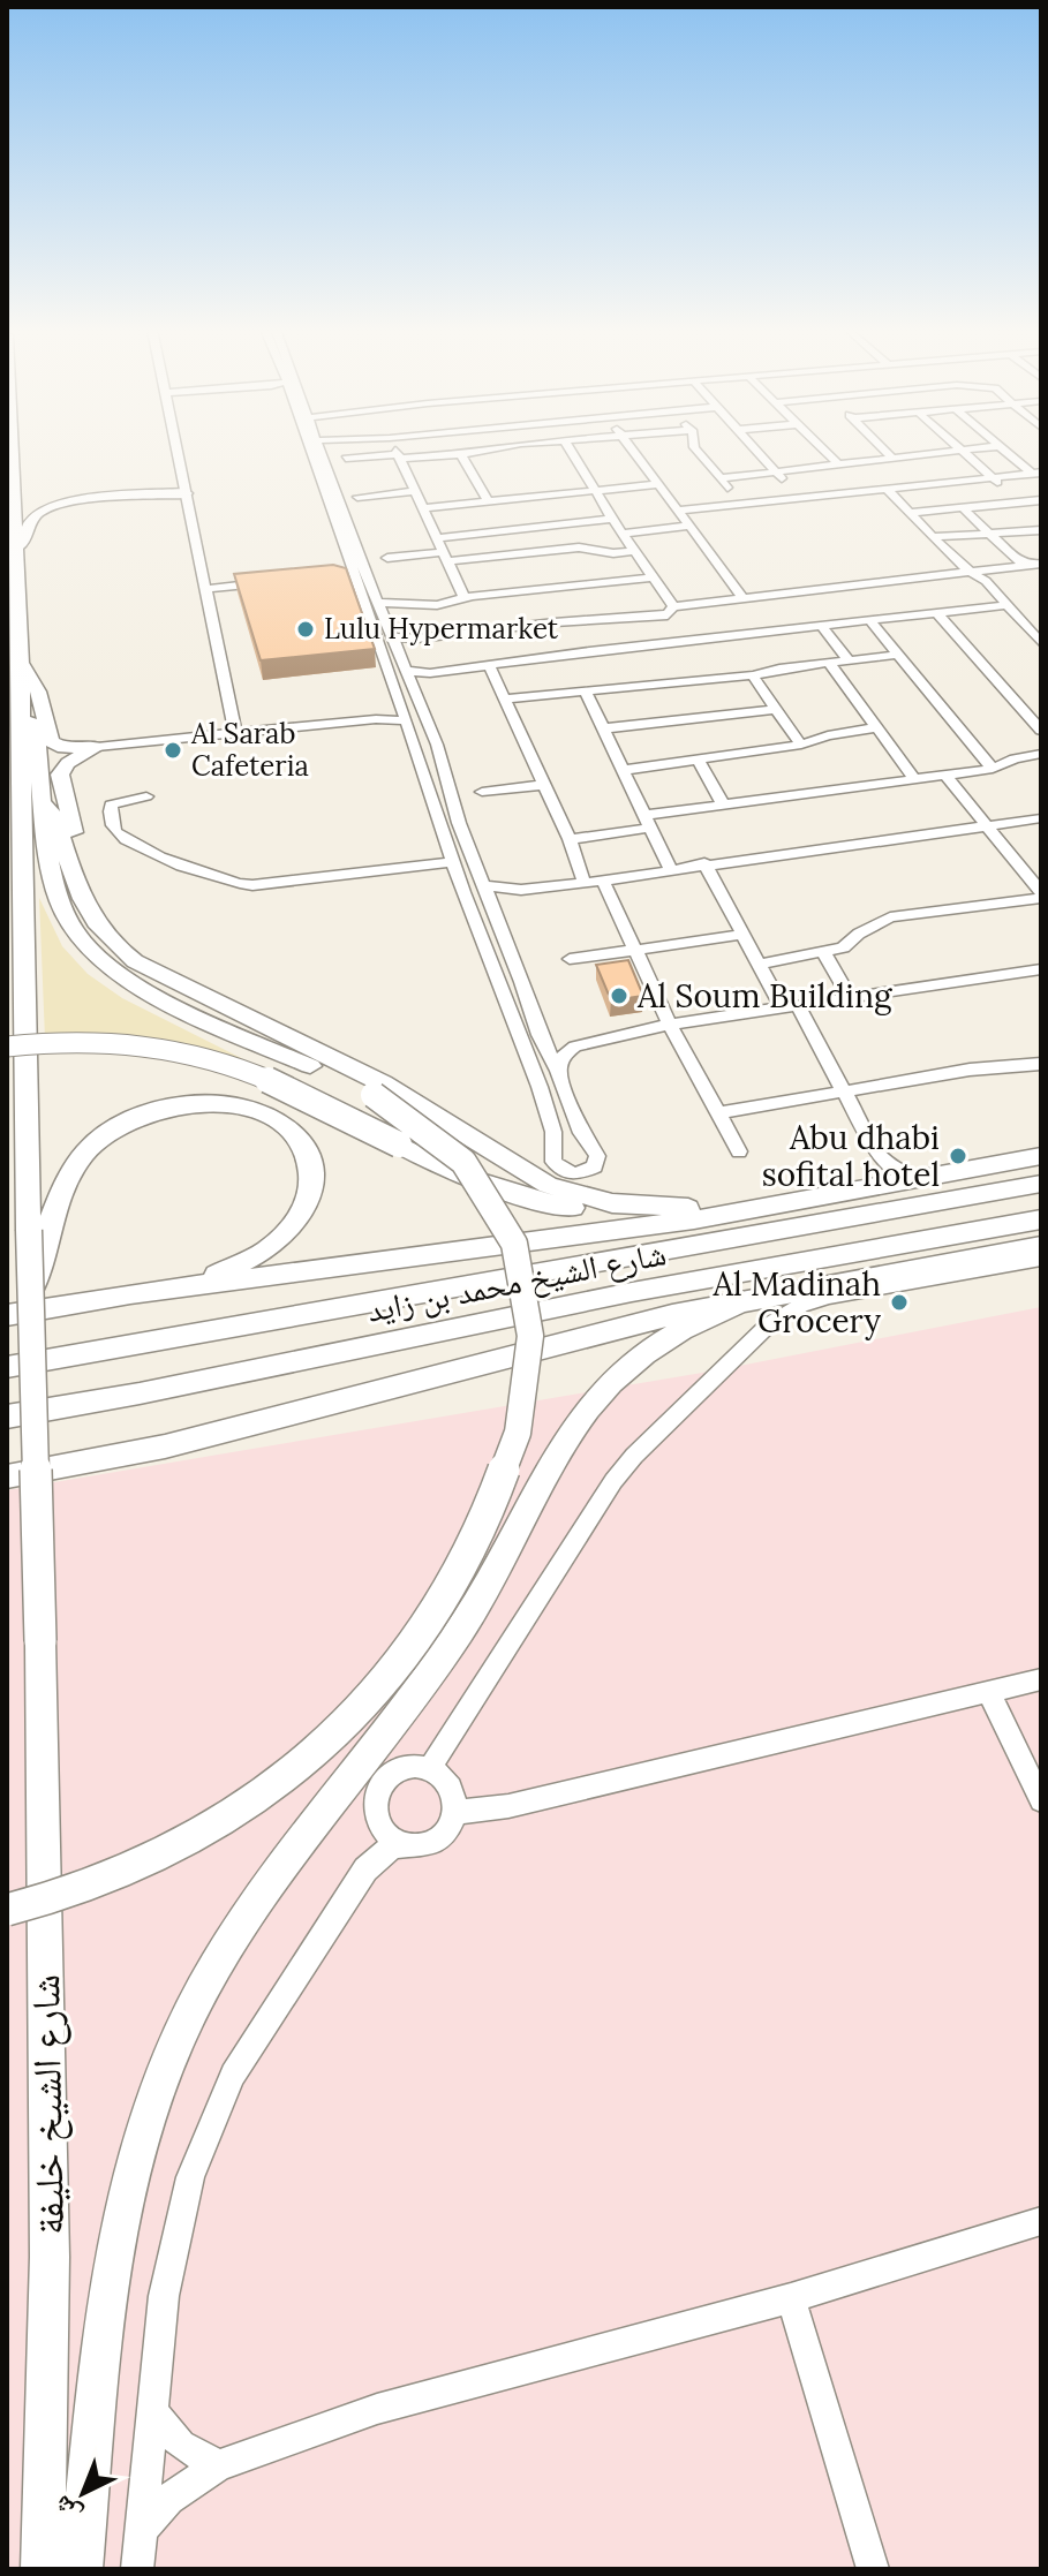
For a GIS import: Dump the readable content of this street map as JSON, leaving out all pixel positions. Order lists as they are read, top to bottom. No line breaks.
{"streets":{"highway":["شارع الشيخ محمد بن زايد","شارع الشيخ خليفة"]},"places":["Lulu Hypermarket","Al Sarab Cafeteria","Al Soum Building","Abu dhabi sofital hotel","Al Madinah Grocery"],"north":"bottom left"}
